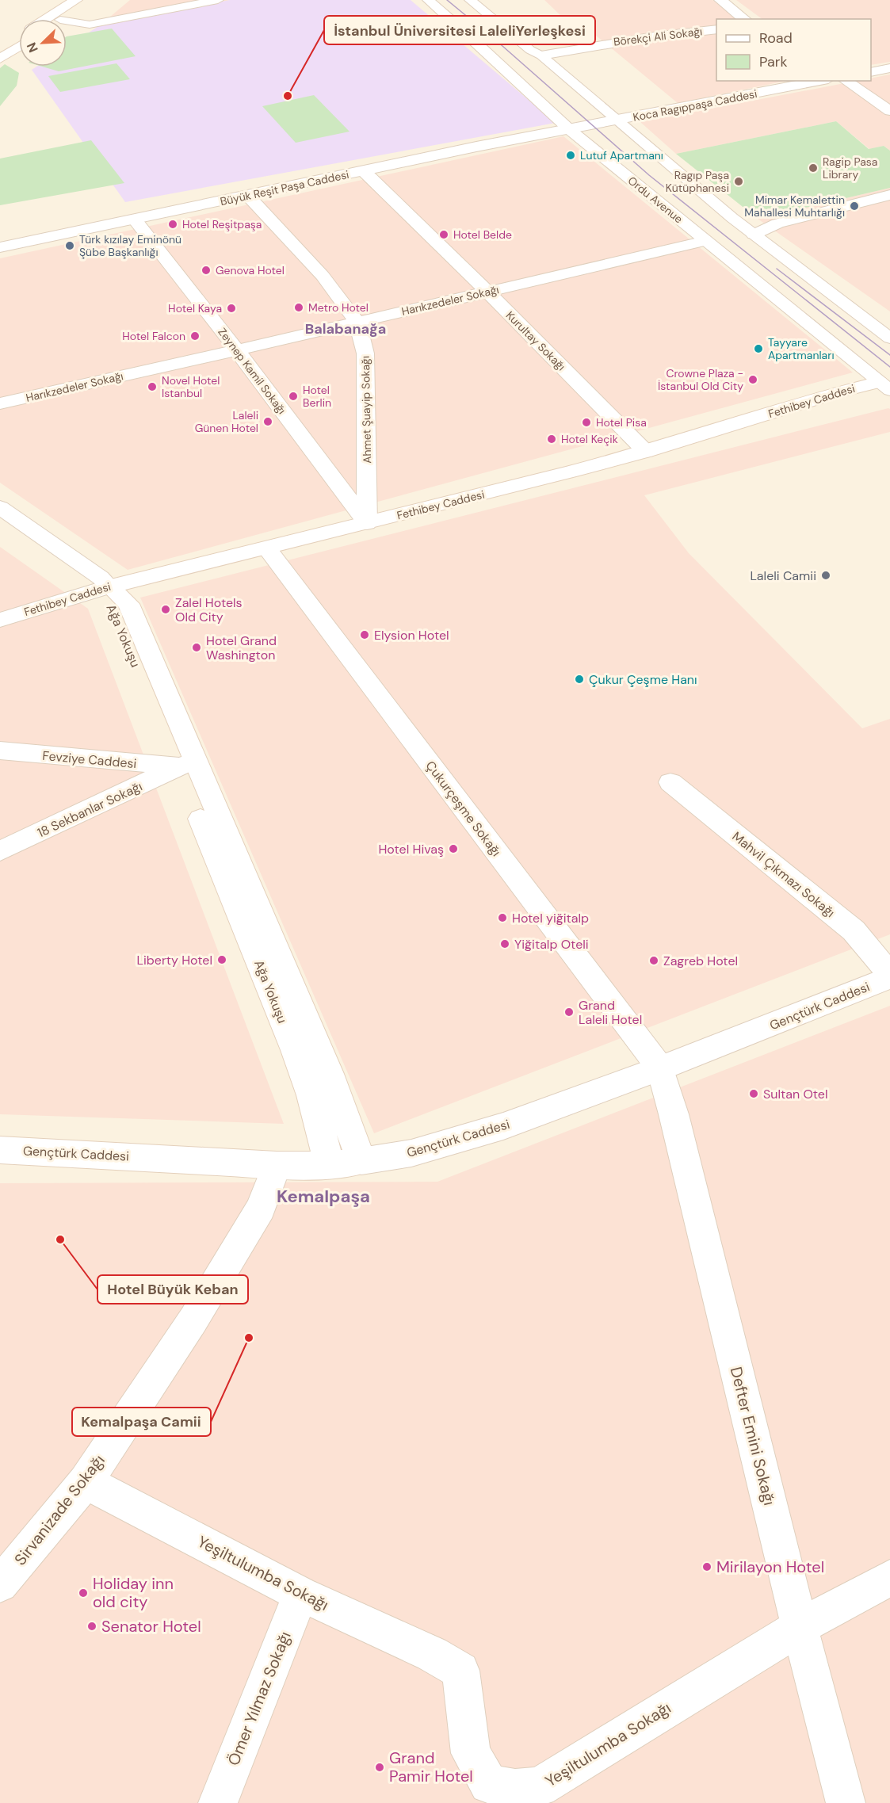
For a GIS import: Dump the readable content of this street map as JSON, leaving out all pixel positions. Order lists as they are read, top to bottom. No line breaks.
{"streets":{"street":["Börekçi Ali Sokağı","Koca Ragıppaşa Caddesi","Büyük Reşit Paşa Caddesi","Ordu Avenue","Harıkzedeler Sokağı","Kurultay Sokağı","Zeynep Kamil Sokağı","Fethibey Caddesi","Ahmet Şuayip Sokağı","Ağa Yokuşu","Fevziye Caddesi","Çukurçeşme Sokağı","18 Sekbanlar Sokağı","Mahvil Çıkmazı Sokağı","Gençtürk Caddesi","Defter Emini Sokağı","Sirvanizade Sokağı","Yeşiltulumba Sokağı","Ömer Yılmaz Sokağı"]},"crossings":[["Koca Ragıppaşa Caddesi","Büyük Reşit Paşa Caddesi"],["Koca Ragıppaşa Caddesi","Ordu Avenue"],["Büyük Reşit Paşa Caddesi","Ordu Avenue"],["Büyük Reşit Paşa Caddesi","Kurultay Sokağı"],["Büyük Reşit Paşa Caddesi","Zeynep Kamil Sokağı"],["Büyük Reşit Paşa Caddesi","Ahmet Şuayip Sokağı"],["Ordu Avenue","Harıkzedeler Sokağı"],["Ordu Avenue","Fethibey Caddesi"],["Harıkzedeler Sokağı","Kurultay Sokağı"],["Harıkzedeler Sokağı","Zeynep Kamil Sokağı"],["Harıkzedeler Sokağı","Ahmet Şuayip Sokağı"],["Kurultay Sokağı","Fethibey Caddesi"],["Zeynep Kamil Sokağı","Fethibey Caddesi"],["Zeynep Kamil Sokağı","Ahmet Şuayip Sokağı"],["Fethibey Caddesi","Ahmet Şuayip Sokağı"],["Fethibey Caddesi","Ağa Yokuşu"],["Fethibey Caddesi","Çukurçeşme Sokağı"],["Ağa Yokuşu","Fevziye Caddesi"],["Ağa Yokuşu","18 Sekbanlar Sokağı"],["Ağa Yokuşu","Gençtürk Caddesi"],["Fevziye Caddesi","18 Sekbanlar Sokağı"],["Çukurçeşme Sokağı","Gençtürk Caddesi"],["Çukurçeşme Sokağı","Defter Emini Sokağı"],["Mahvil Çıkmazı Sokağı","Gençtürk Caddesi"],["Gençtürk Caddesi","Defter Emini Sokağı"],["Gençtürk Caddesi","Sirvanizade Sokağı"],["Defter Emini Sokağı","Yeşiltulumba Sokağı"],["Sirvanizade Sokağı","Yeşiltulumba Sokağı"],["Yeşiltulumba Sokağı","Ömer Yılmaz Sokağı"]],"districts":["Balabanağa","Kemalpaşa"],"places":["İstanbul Üniversitesi LaleliYerleşkesi","Lutuf Apartmanı","Ragip Pasa Library","Ragıp Paşa Kütüphanesi","Mimar Kemalettin Mahallesi Muhtarlığı","Hotel Reşitpaşa","Hotel Belde","Türk kızılay Eminönü Şübe Başkanlığı","Genova Hotel","Metro Hotel","Hotel Kaya","Hotel Falcon","Tayyare Apartmanları","Crowne Plaza - İstanbul Old City","Novel Hotel Istanbul","Hotel Berlin","Laleli Günen Hotel","Hotel Pisa","Hotel Keçik","Laleli Camii","Zalel Hotels Old City","Elysion Hotel","Hotel Grand Washington","Çukur Çeşme Hanı","Hotel Hivaş","Hotel yiğitalp","Yiğitalp Oteli","Liberty Hotel","Zagreb Hotel","Grand Laleli Hotel","Sultan Otel","Hotel Büyük Keban","Kemalpaşa Camii","Mirilayon Hotel","Holiday inn old city","Senator Hotel","Grand Pamir Hotel"],"legend":["Road","Park"],"north":"bottom left"}
